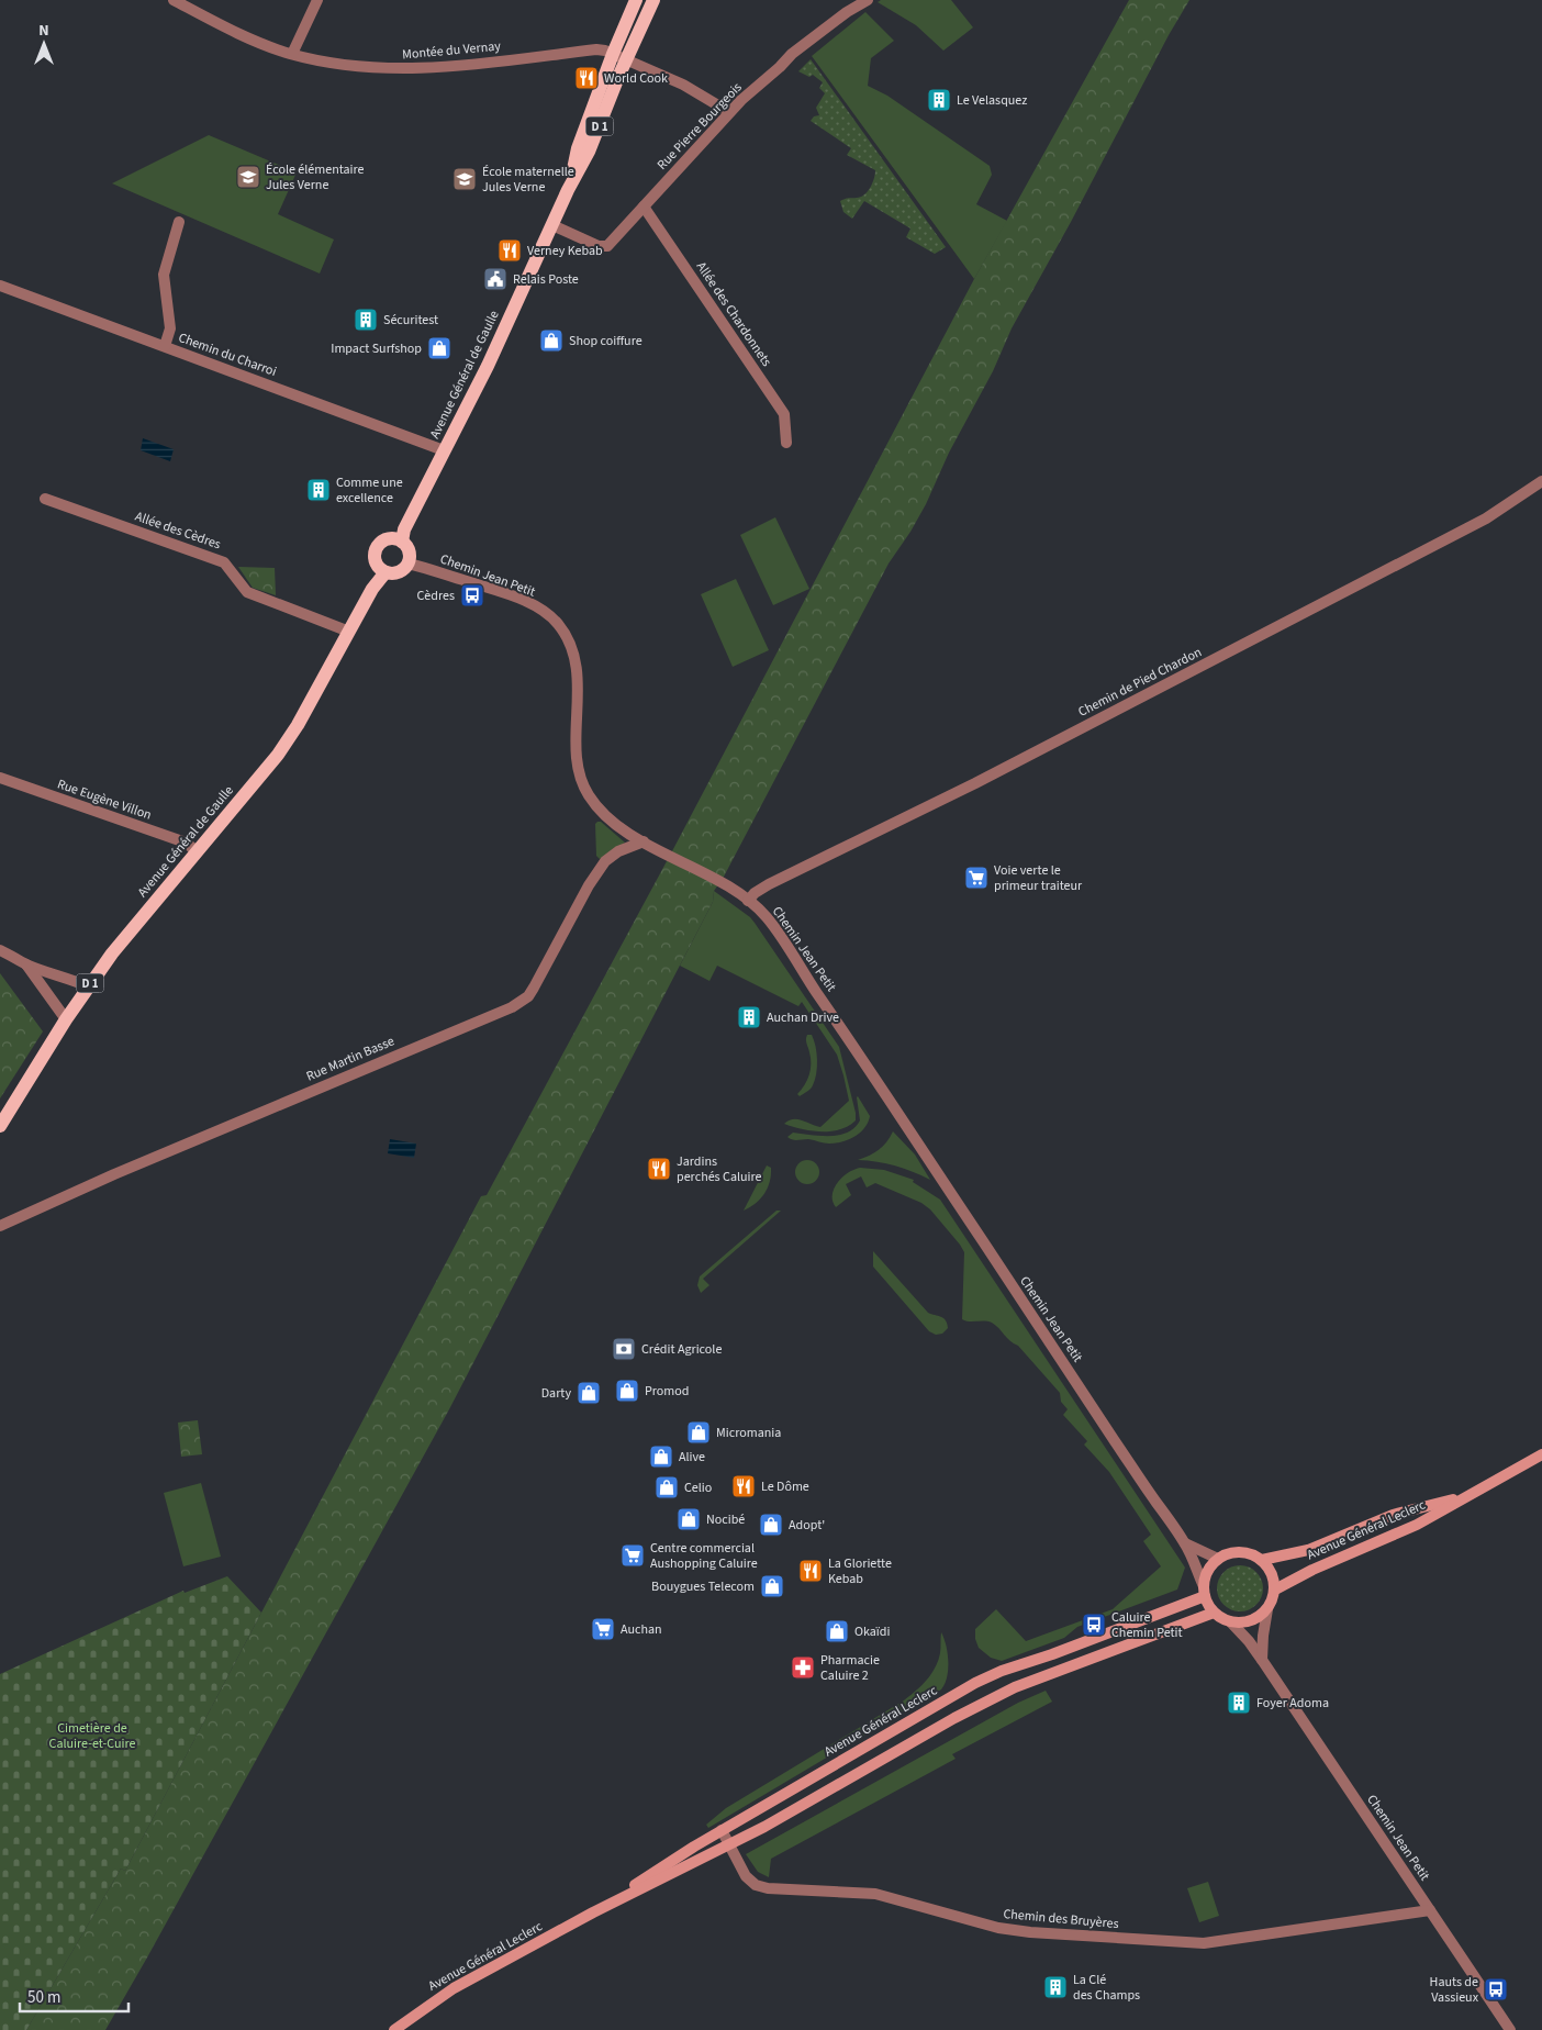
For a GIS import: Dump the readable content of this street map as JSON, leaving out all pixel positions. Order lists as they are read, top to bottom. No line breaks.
{"streets":{"main road":["D 1","Avenue Général de Gaulle","Avenue Général Leclerc"],"street":["Montée du Vernay","Rue Pierre Bourgeois","Allée des Chardonnets","Chemin du Charroi","Allée des Cèdres","Chemin Jean Petit","Chemin de Pied Chardon","Rue Eugène Villon","Rue Martin Basse","Chemin des Bruyères"]},"crossings":[["Montée du Vernay","Rue Pierre Bourgeois"],["Montée du Vernay","Avenue Général de Gaulle"],["Rue Pierre Bourgeois","Allée des Chardonnets"],["Rue Pierre Bourgeois","Avenue Général de Gaulle"],["Chemin du Charroi","Avenue Général de Gaulle"],["Avenue Général de Gaulle","Allée des Cèdres"],["Avenue Général de Gaulle","Chemin Jean Petit"],["Avenue Général de Gaulle","Rue Eugène Villon"],["Chemin Jean Petit","Chemin de Pied Chardon"],["Chemin Jean Petit","Rue Martin Basse"],["Chemin Jean Petit","Avenue Général Leclerc"],["Chemin Jean Petit","Chemin des Bruyères"],["Avenue Général Leclerc","Chemin des Bruyères"]],"parks":["Cimetière de Caluire-et-Cuire"],"places":{"restaurant":["World Cook","Verney Kebab","Jardins perchés Caluire","Le Dôme","La Gloriette Kebab"],"building":["Le Velasquez","Sécuritest","Comme une excellence","Auchan Drive","Foyer Adoma","La Clé des Champs"],"school or university":["École élémentaire Jules Verne","École maternelle Jules Verne"],"public building":["Relais Poste"],"shop":["Shop coiffure","Impact Surfshop","Promod","Darty","Micromania","Alive","Celio","Nocibé","Adopt'","Bouygues Telecom","Okaïdi"],"bus stop":["Cèdres","Caluire Chemin Petit","Hauts de Vassieux"],"supermarket":["Voie verte le primeur traiteur","Centre commercial Aushopping Caluire","Auchan"],"bank":["Crédit Agricole"],"pharmacy":["Pharmacie Caluire 2"]},"scale_bar":"50 m","north":"top"}
